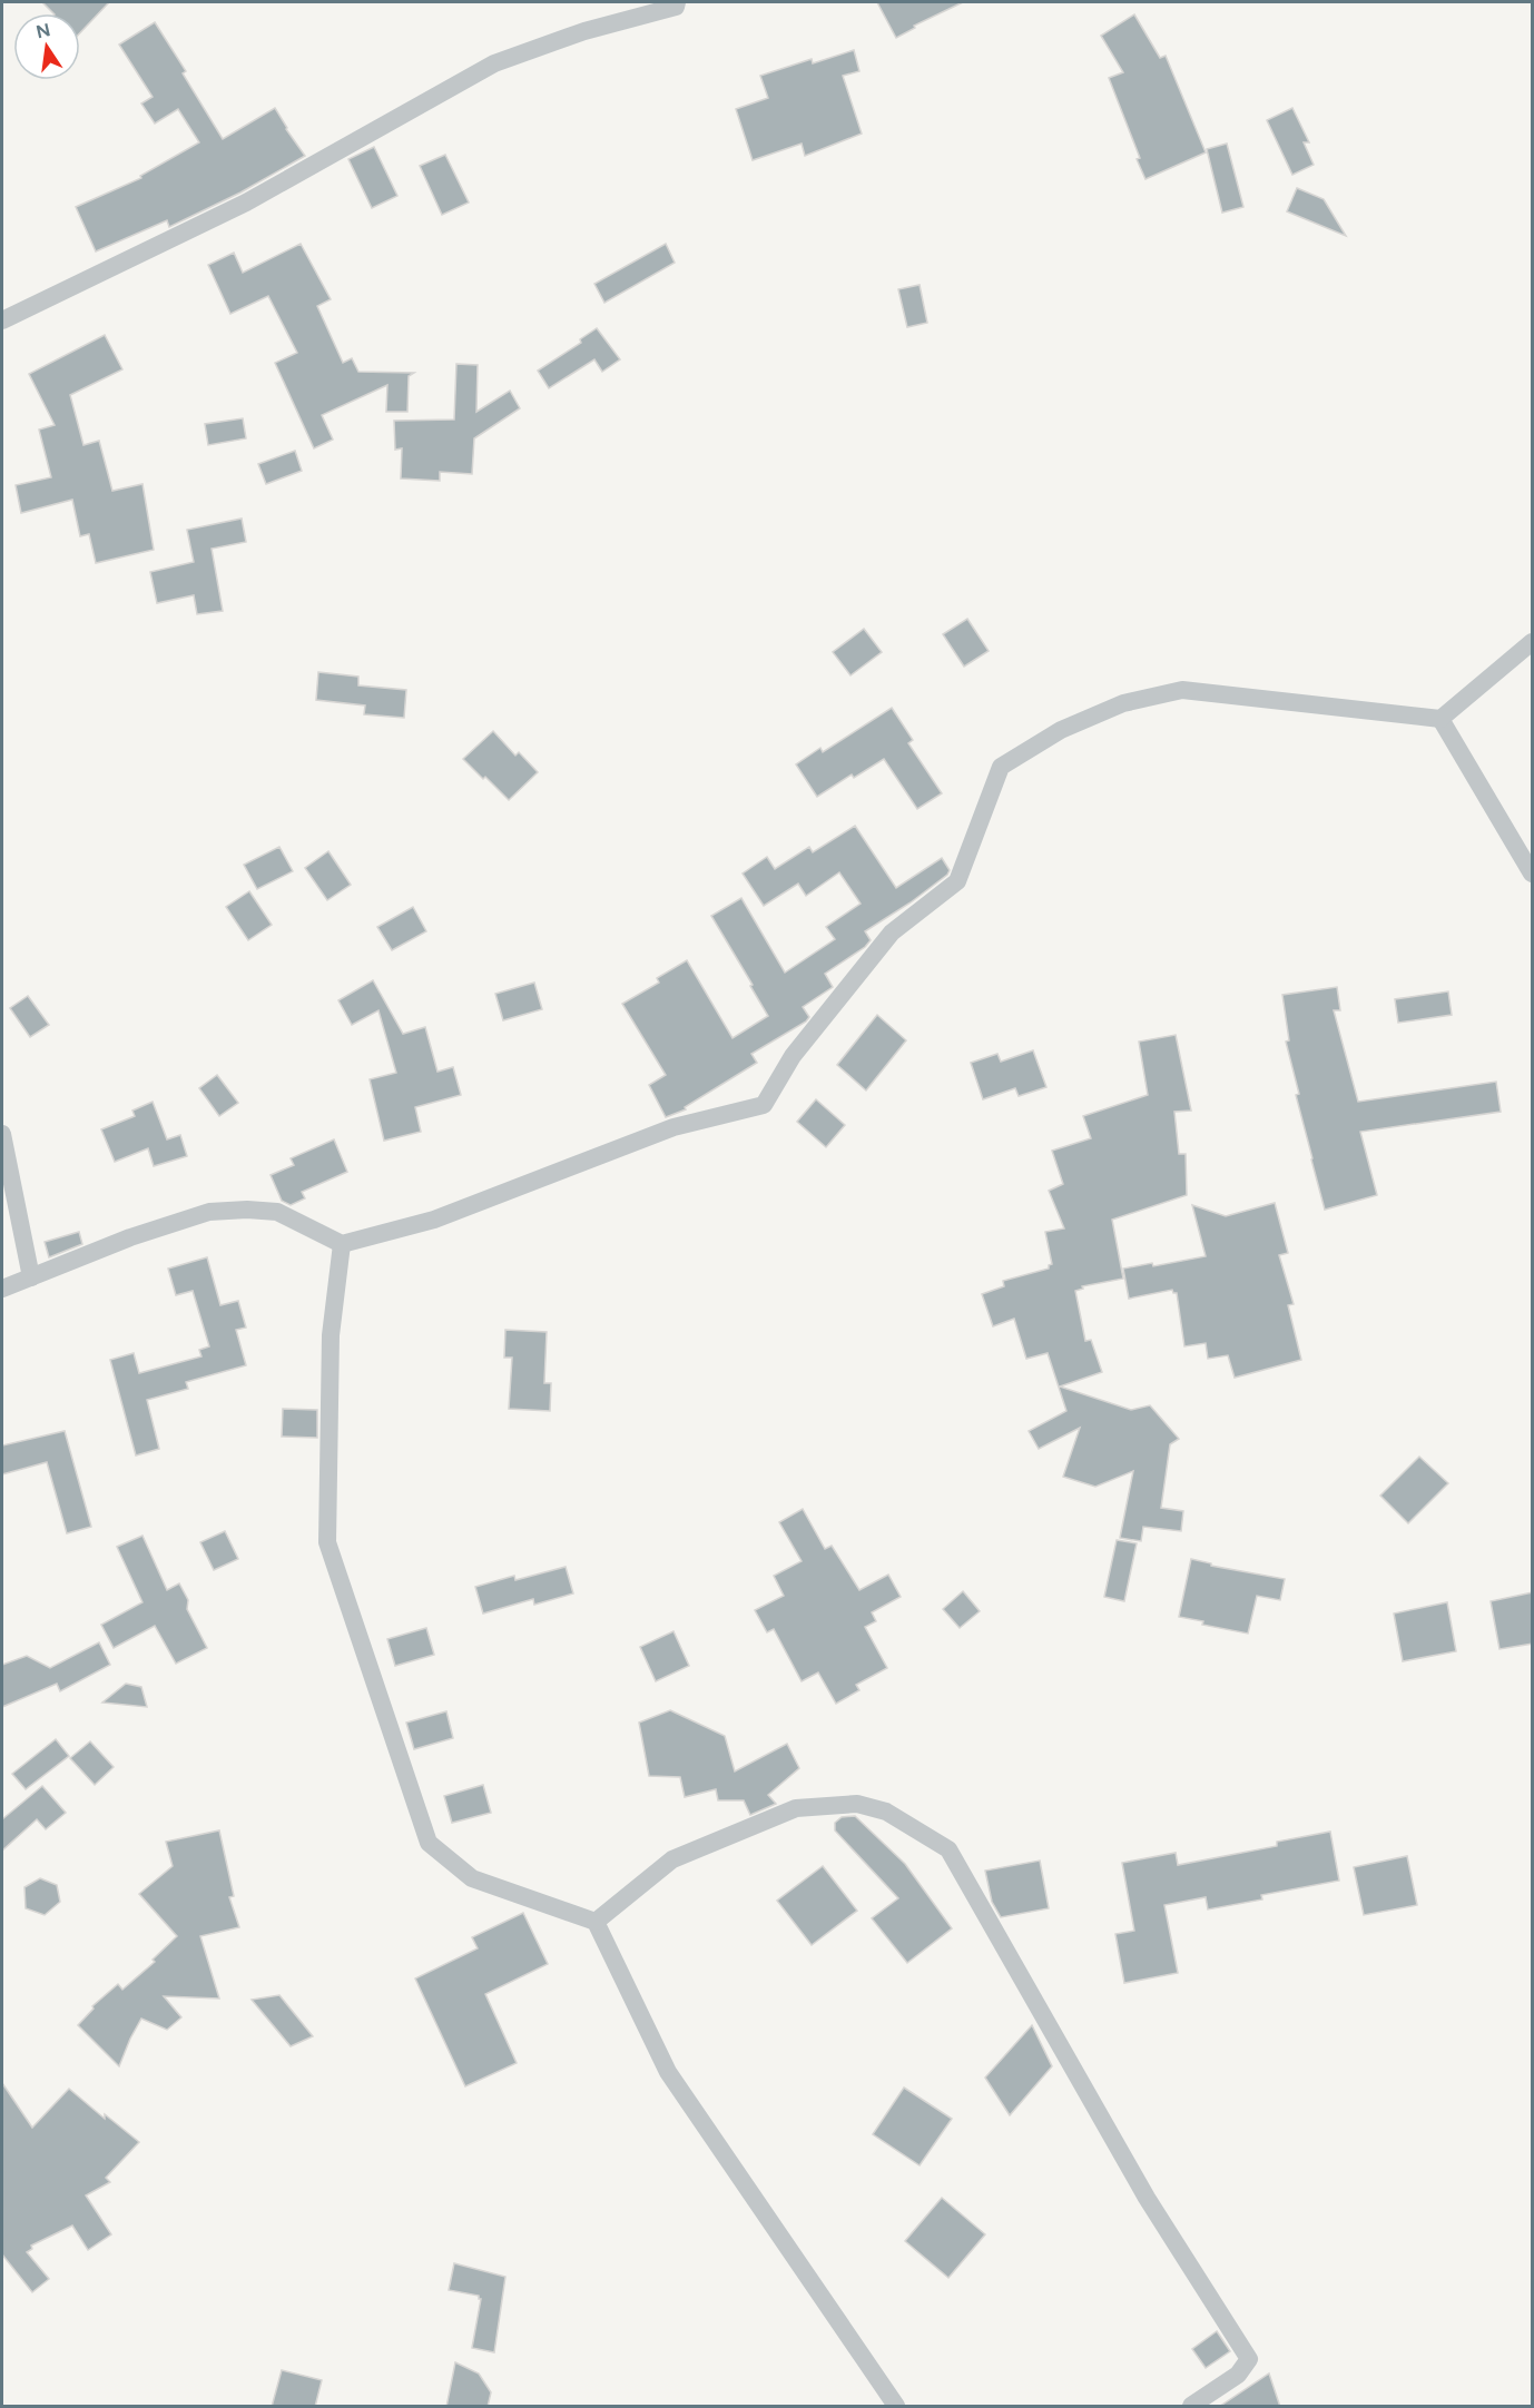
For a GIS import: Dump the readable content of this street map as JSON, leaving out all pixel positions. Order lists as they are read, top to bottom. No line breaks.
{"north":"top"}
